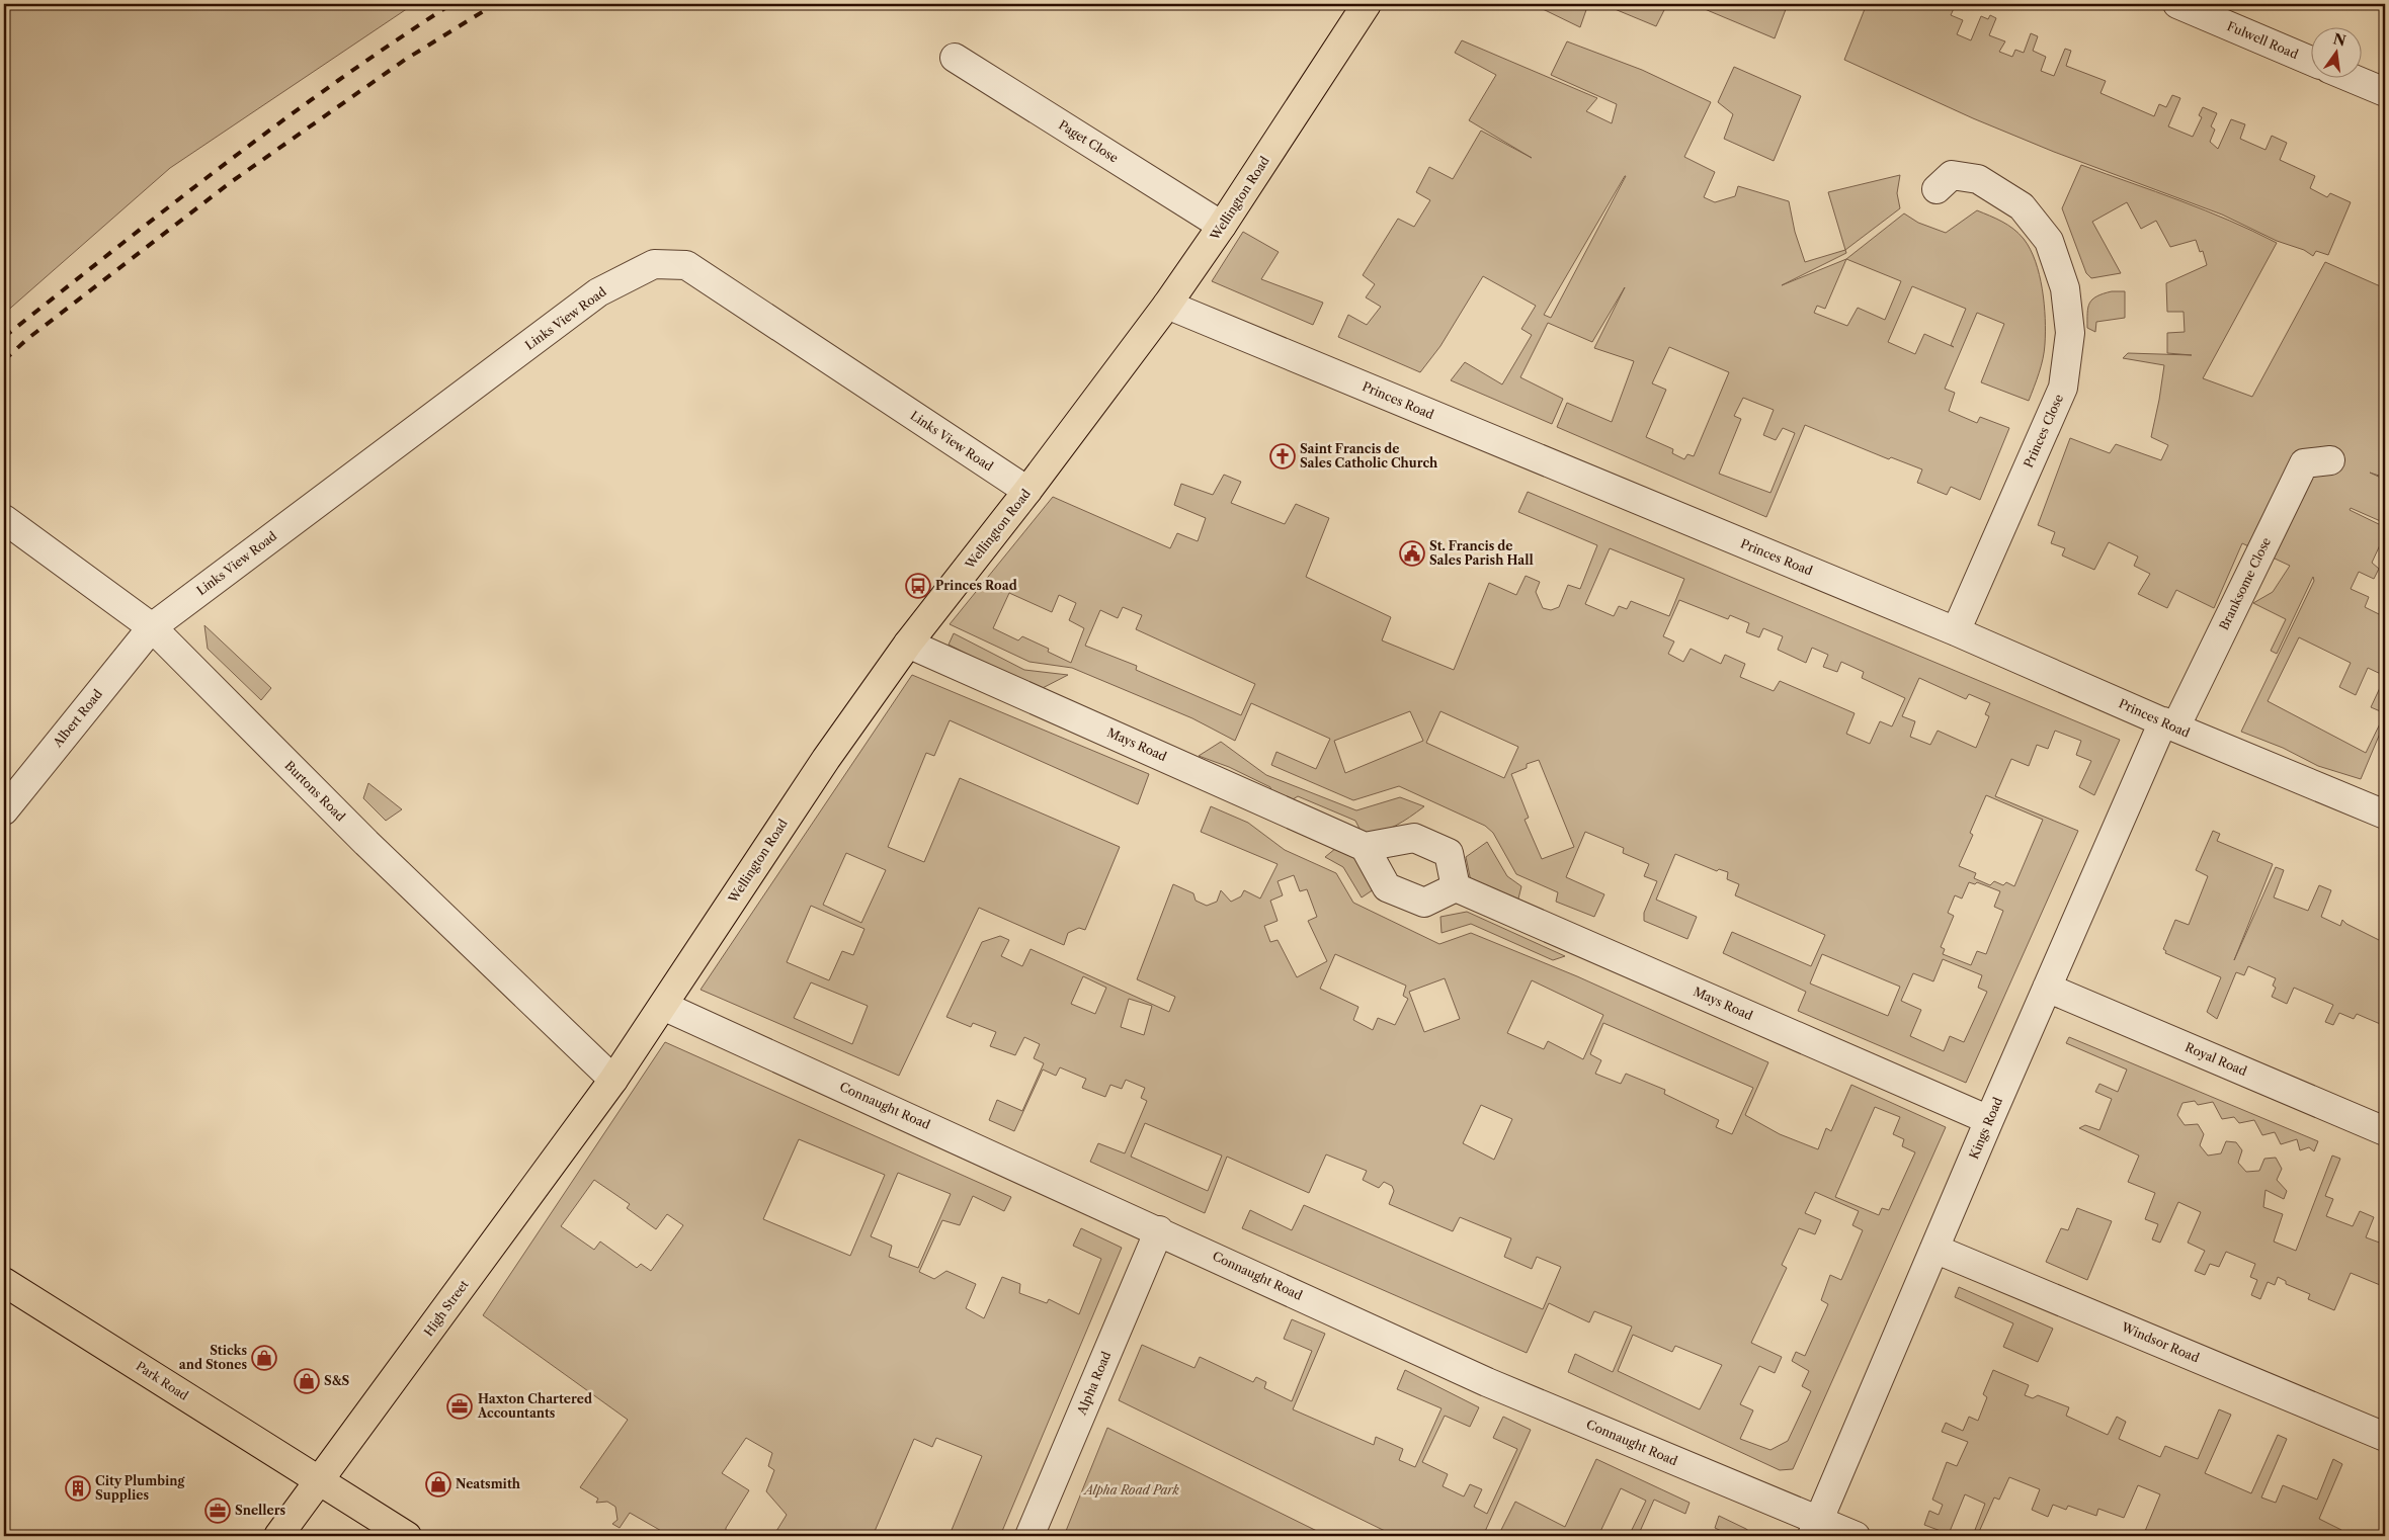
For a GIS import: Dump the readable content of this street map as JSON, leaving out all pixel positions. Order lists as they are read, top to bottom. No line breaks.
{"streets":{"main road":["Wellington Road","High Street","Park Road"],"street":["Fulwell Road","Paget Close","Links View Road","Princes Road","Princes Close","Branksome Close","Albert Road","Mays Road","Burtons Road","Royal Road","Connaught Road","Kings Road","Windsor Road","Alpha Road"]},"crossings":[["Paget Close","Wellington Road"],["Wellington Road","Links View Road"],["Wellington Road","Princes Road"],["Wellington Road","Mays Road"],["Wellington Road","Burtons Road"],["Wellington Road","Connaught Road"],["Wellington Road","High Street"],["Links View Road","Albert Road"],["Links View Road","Burtons Road"],["Princes Road","Princes Close"],["Princes Road","Branksome Close"],["Princes Road","Kings Road"],["Branksome Close","Kings Road"],["Albert Road","Burtons Road"],["Mays Road","Kings Road"],["Burtons Road","High Street"],["Royal Road","Kings Road"],["Connaught Road","Kings Road"],["Connaught Road","Alpha Road"],["Kings Road","Windsor Road"],["High Street","Park Road"]],"parks":["Alpha Road Park"],"places":{"church":["Saint Francis de Sales Catholic Church"],"public building":["St. Francis de Sales Parish Hall"],"bus stop":["Princes Road"],"shop":["Sticks and Stones","S&S","Neatsmith"],"office":["Haxton Chartered Accountants","Snellers"],"building":["City Plumbing Supplies"]},"north":"top"}
